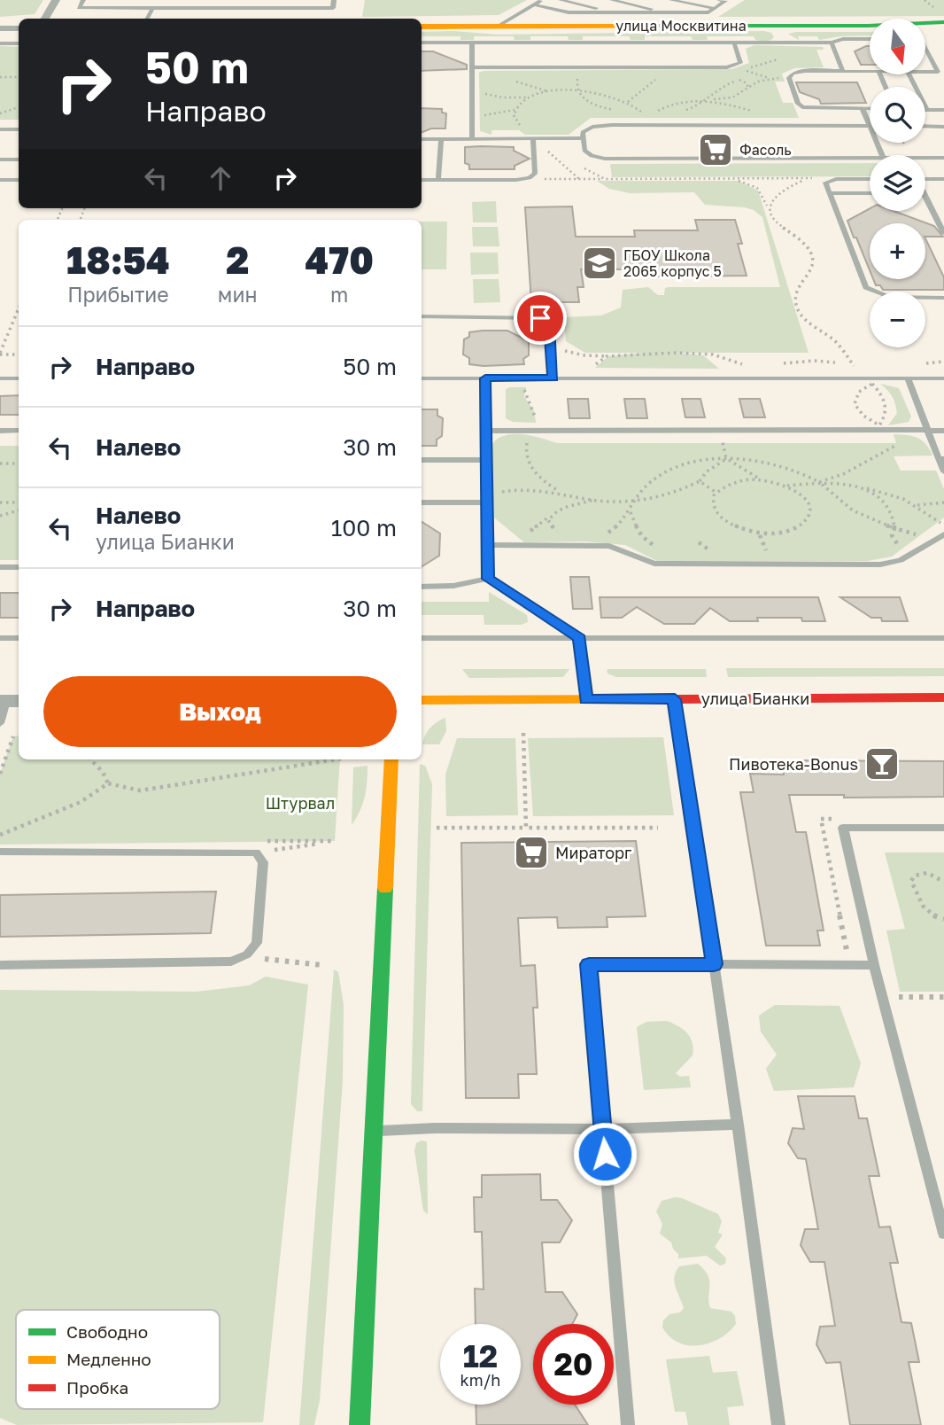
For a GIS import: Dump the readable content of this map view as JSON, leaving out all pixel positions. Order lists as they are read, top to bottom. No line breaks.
{"streets":{"street":["улица Москвитина","улица Бианки"]},"parks":["Штурвал"],"places":{"supermarket":["Фасоль","Мираторг"],"school or university":["ГБОУ Школа 2065 корпус 5"],"bar":["Пивотека-Bonus"]},"legend":["Свободно","Медленно","Пробка"],"north":"bottom","page":{"map_buttons":["+","−"],"turn":["50 m","Направо"],"eta":["18:54","Прибытие","2","мин","470","m"],"list":[{"name":"Направо","value":"50 m"},{"name":"Налево","value":"30 m"},{"name":"Налево","note":"улица Бианки","value":"100 m"},{"name":"Направо","value":"30 m"}],"buttons":"Выход","speed":"12 km/h","limit":"20"}}
